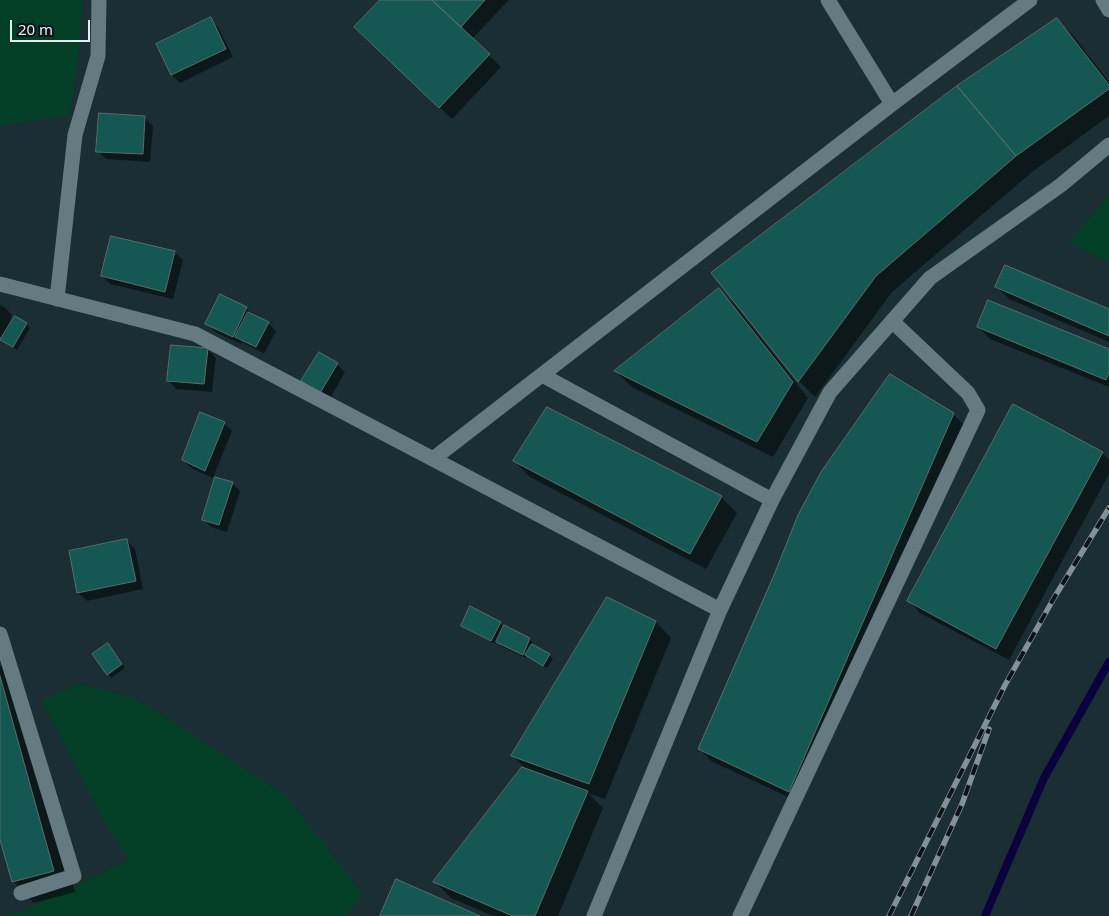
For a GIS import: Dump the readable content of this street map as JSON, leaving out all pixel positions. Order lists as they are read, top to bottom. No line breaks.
{"scale_bar":"20 m"}
